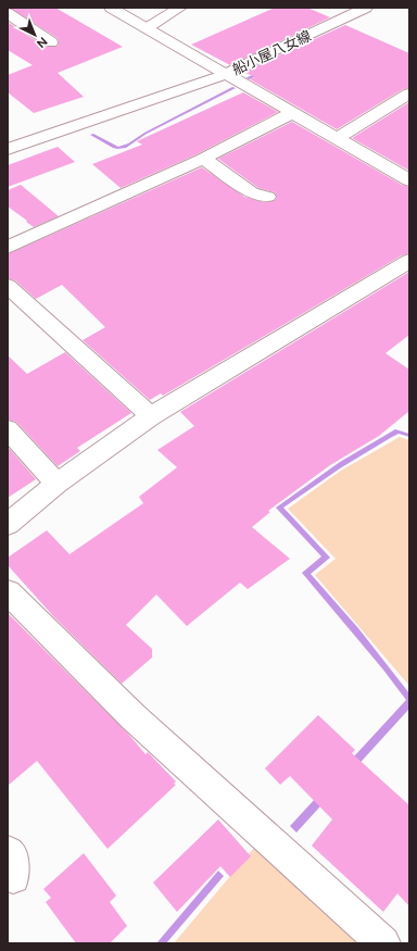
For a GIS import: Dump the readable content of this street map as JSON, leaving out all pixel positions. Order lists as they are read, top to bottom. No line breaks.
{"streets":{"street":["船小屋八女線"]},"north":"bottom right"}
